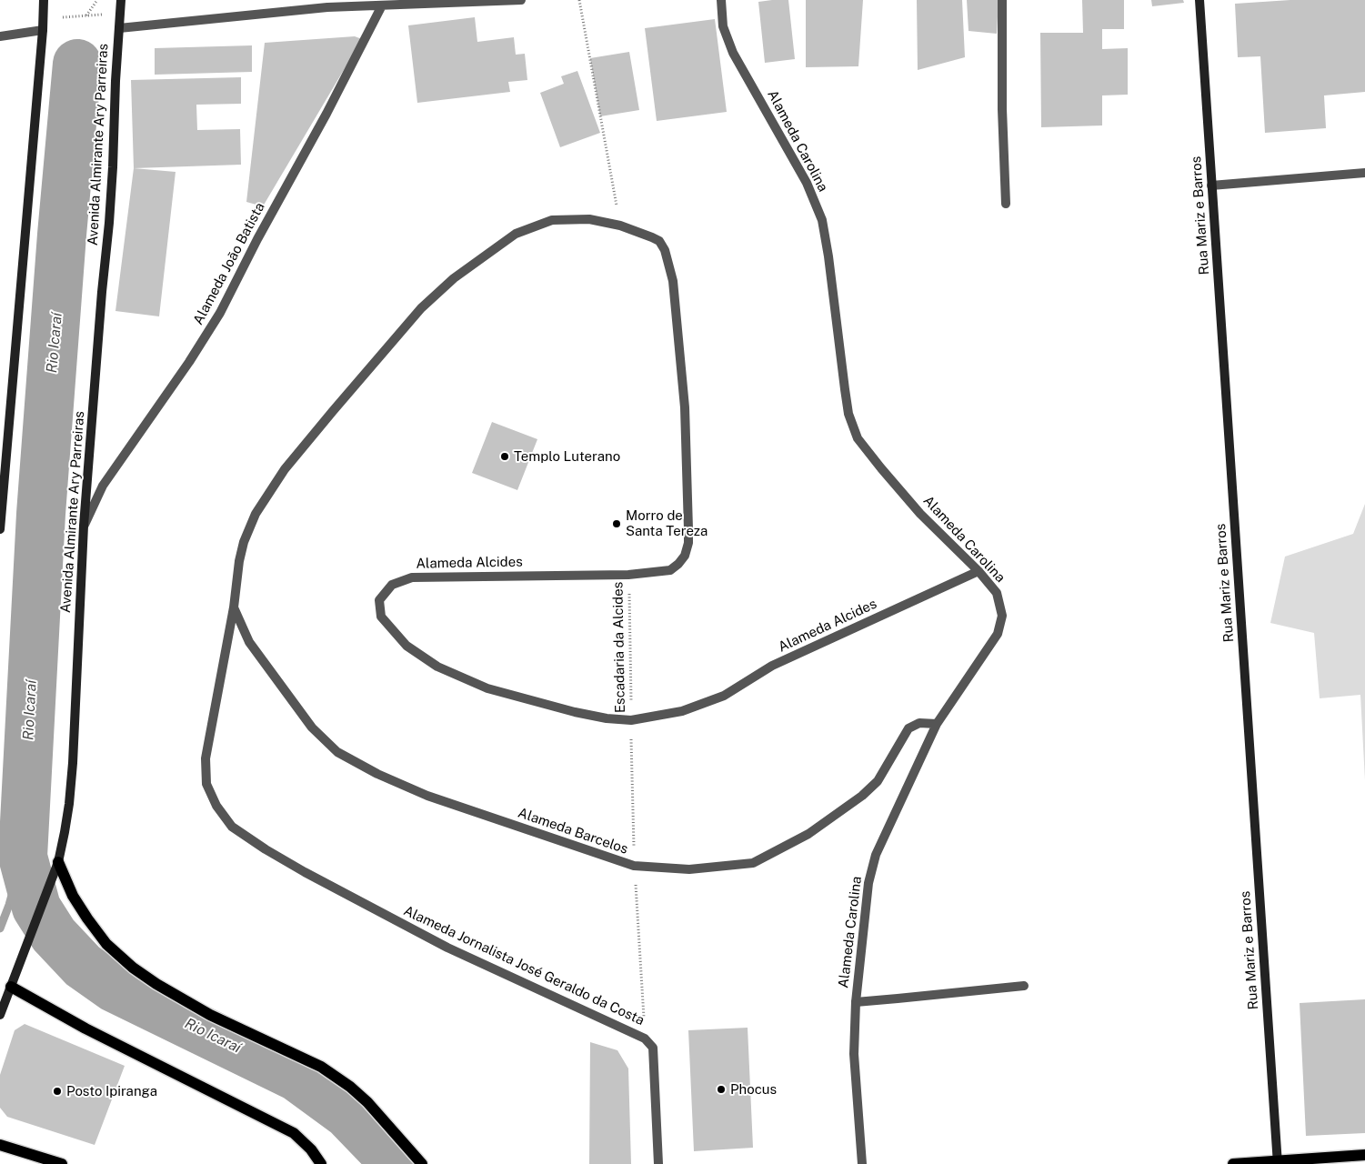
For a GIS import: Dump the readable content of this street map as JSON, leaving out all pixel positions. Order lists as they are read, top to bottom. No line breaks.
{"streets":{"main road":["Avenida Almirante Ary Parreiras","Rua Mariz e Barros"],"street":["Alameda Carolina","Alameda João Batista","Alameda Alcides","Alameda Barcelos","Alameda Jornalista José Geraldo da Costa"],"path":["Escadaria da Alcides"]},"crossings":[["Alameda Carolina","Alameda Alcides"],["Alameda Carolina","Alameda Barcelos"],["Avenida Almirante Ary Parreiras","Alameda João Batista"],["Alameda Alcides","Escadaria da Alcides"],["Alameda Alcides","Alameda Jornalista José Geraldo da Costa"],["Escadaria da Alcides","Alameda Barcelos"],["Escadaria da Alcides","Alameda Jornalista José Geraldo da Costa"],["Alameda Barcelos","Alameda Jornalista José Geraldo da Costa"]],"water":["Rio Icaraí"],"places":["Templo Luterano","Morro de Santa Tereza","Phocus","Posto Ipiranga"]}
